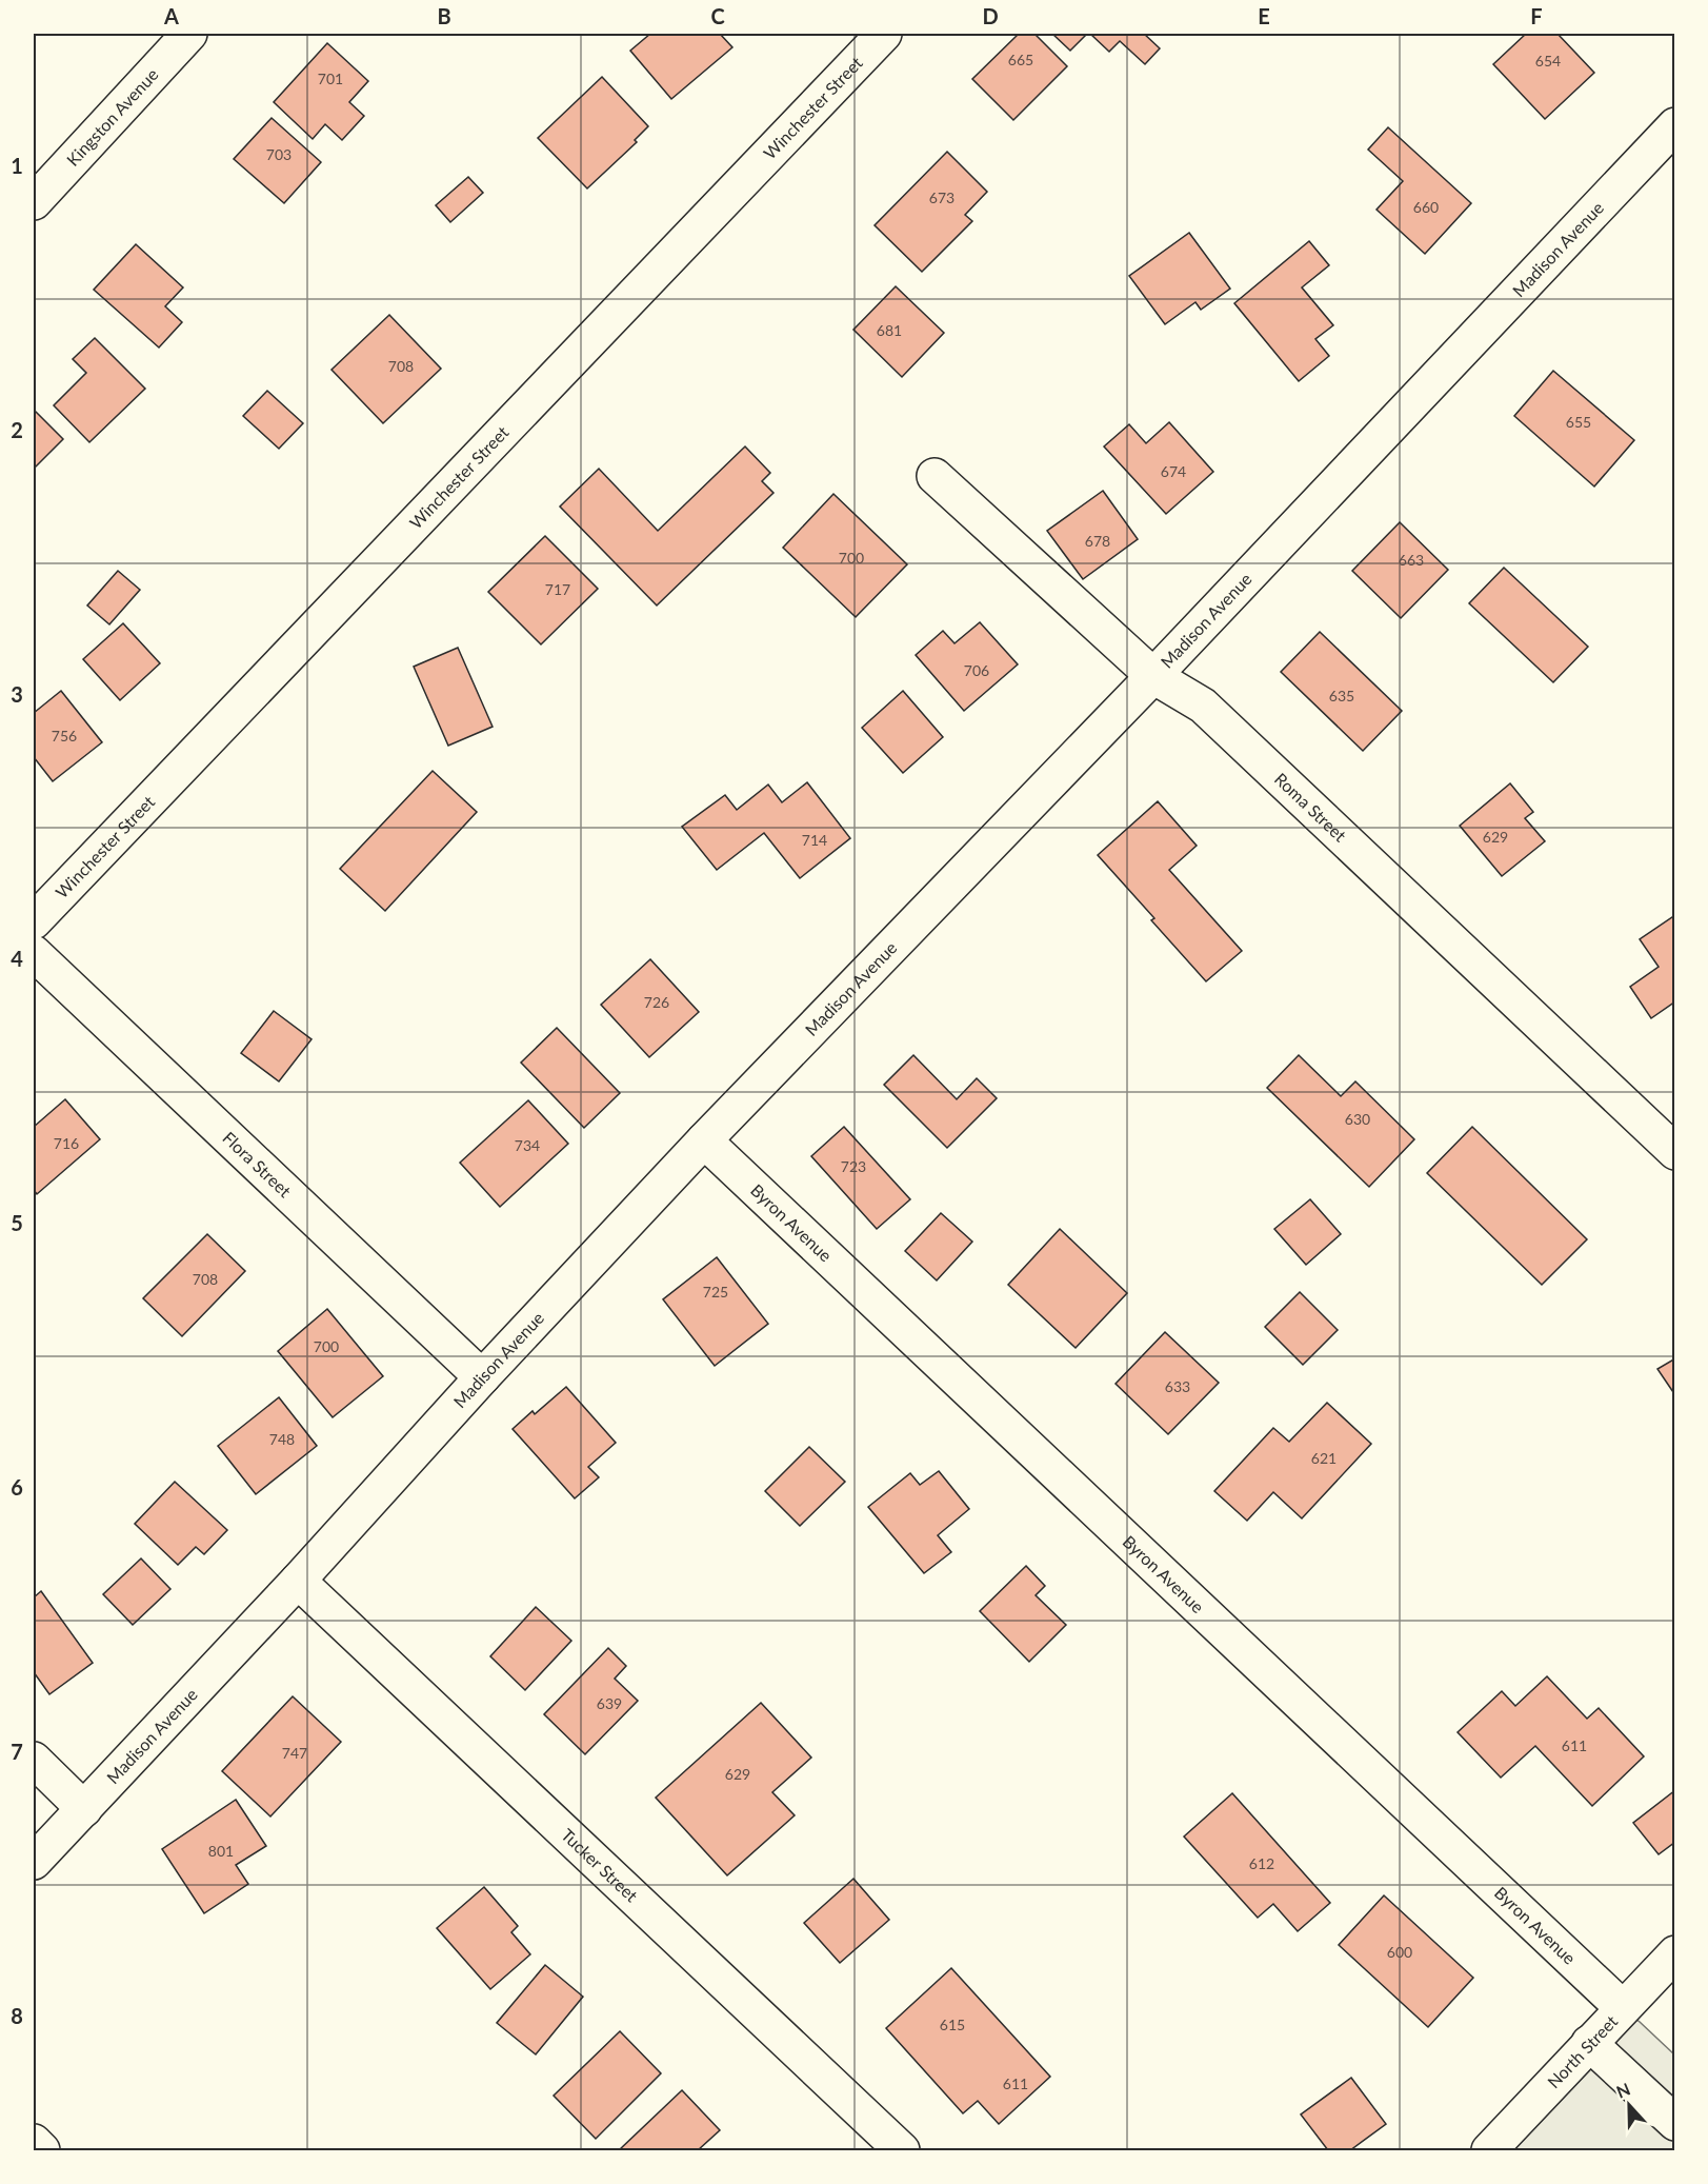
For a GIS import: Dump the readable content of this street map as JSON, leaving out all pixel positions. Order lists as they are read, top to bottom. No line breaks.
{"streets":{"street":["Winchester Street","Kingston Avenue","Madison Avenue","Roma Street","Flora Street","Byron Avenue","Tucker Street","North Street"]},"crossings":[["Madison Avenue","Roma Street"],["Madison Avenue","Flora Street"],["Madison Avenue","Byron Avenue"],["Madison Avenue","Tucker Street"],["Byron Avenue","North Street"]],"house_numbers":["665","654","701","703","673","660","681","708","655","674","678","700","663","717","706","635","756","629","714","726","630","716","734","723","708","725","700","633","748","621","639","611","747","629","801","612","600","615","611"],"north":"top","grid":{"columns":["A","B","C","D","E","F"],"rows":["1","2","3","4","5","6","7","8"]}}
